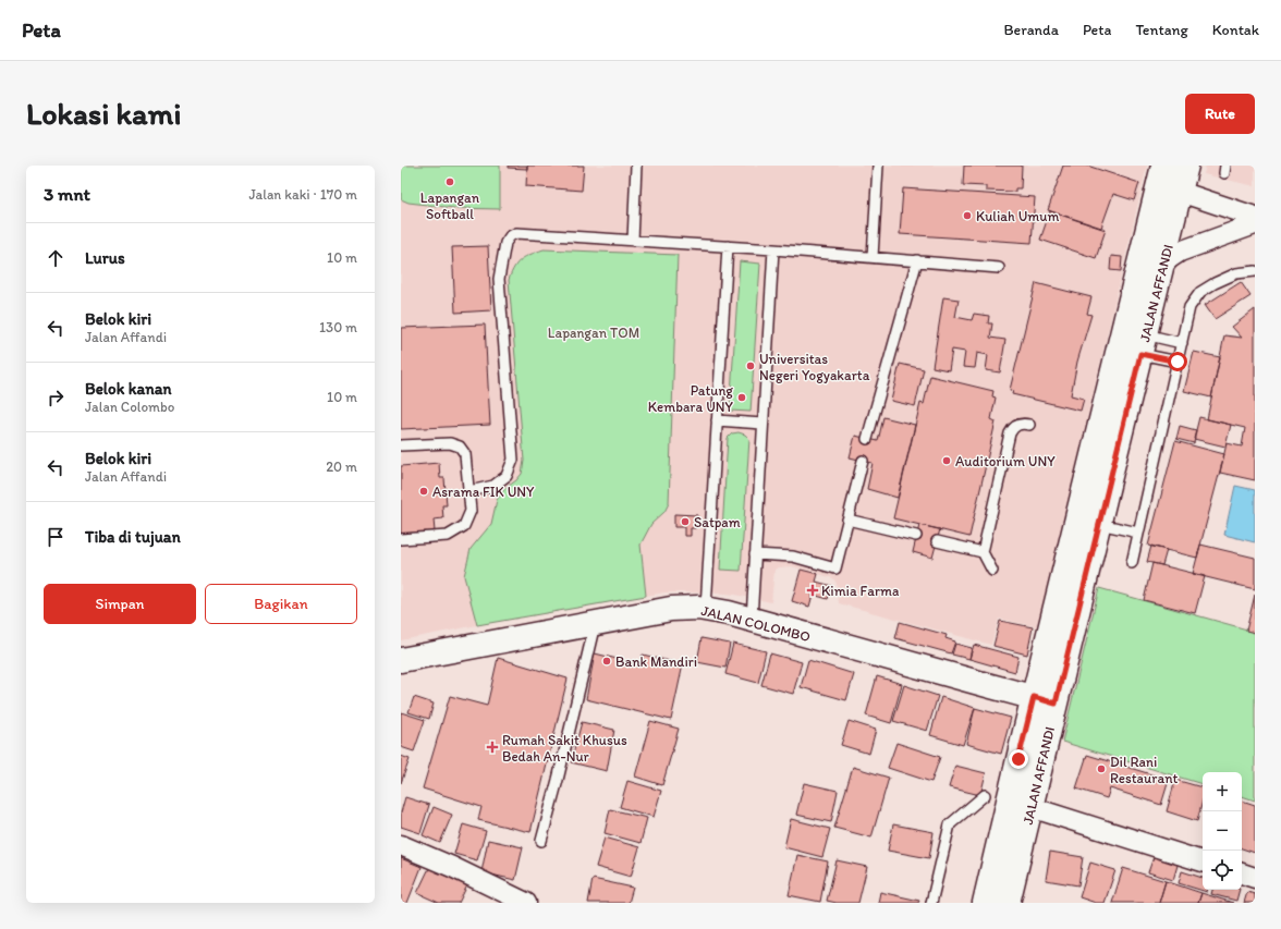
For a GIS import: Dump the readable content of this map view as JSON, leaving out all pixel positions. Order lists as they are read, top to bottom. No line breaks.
{"streets":{"main road":["JALAN AFFANDI","JALAN COLOMBO"]},"crossings":[["JALAN AFFANDI","JALAN COLOMBO"]],"parks":["Lapangan TOM"],"places":{"other":["Lapangan Softball","Kuliah Umum","Universitas Negeri Yogyakarta","Patung Kembara UNY","Auditorium UNY","Asrama FIK UNY","Satpam","Bank Mandiri","Dil Rani Restaurant"],"health":["Kimia Farma","Rumah Sakit Khusus Bedah An-Nur"]},"page":{"header":"Peta","nav":["Beranda","Peta","Tentang","Kontak"],"buttons":["Rute",["Simpan","Bagikan"]],"title":"Lokasi kami","heading":["3 mnt","Jalan kaki · 170 m"],"list":[["Lurus","10 m"],["Belok kiri","Jalan Affandi","130 m"],["Belok kanan","Jalan Colombo","10 m"],["Belok kiri","Jalan Affandi","20 m"],"Tiba di tujuan"],"map_buttons":["+","−"]}}
